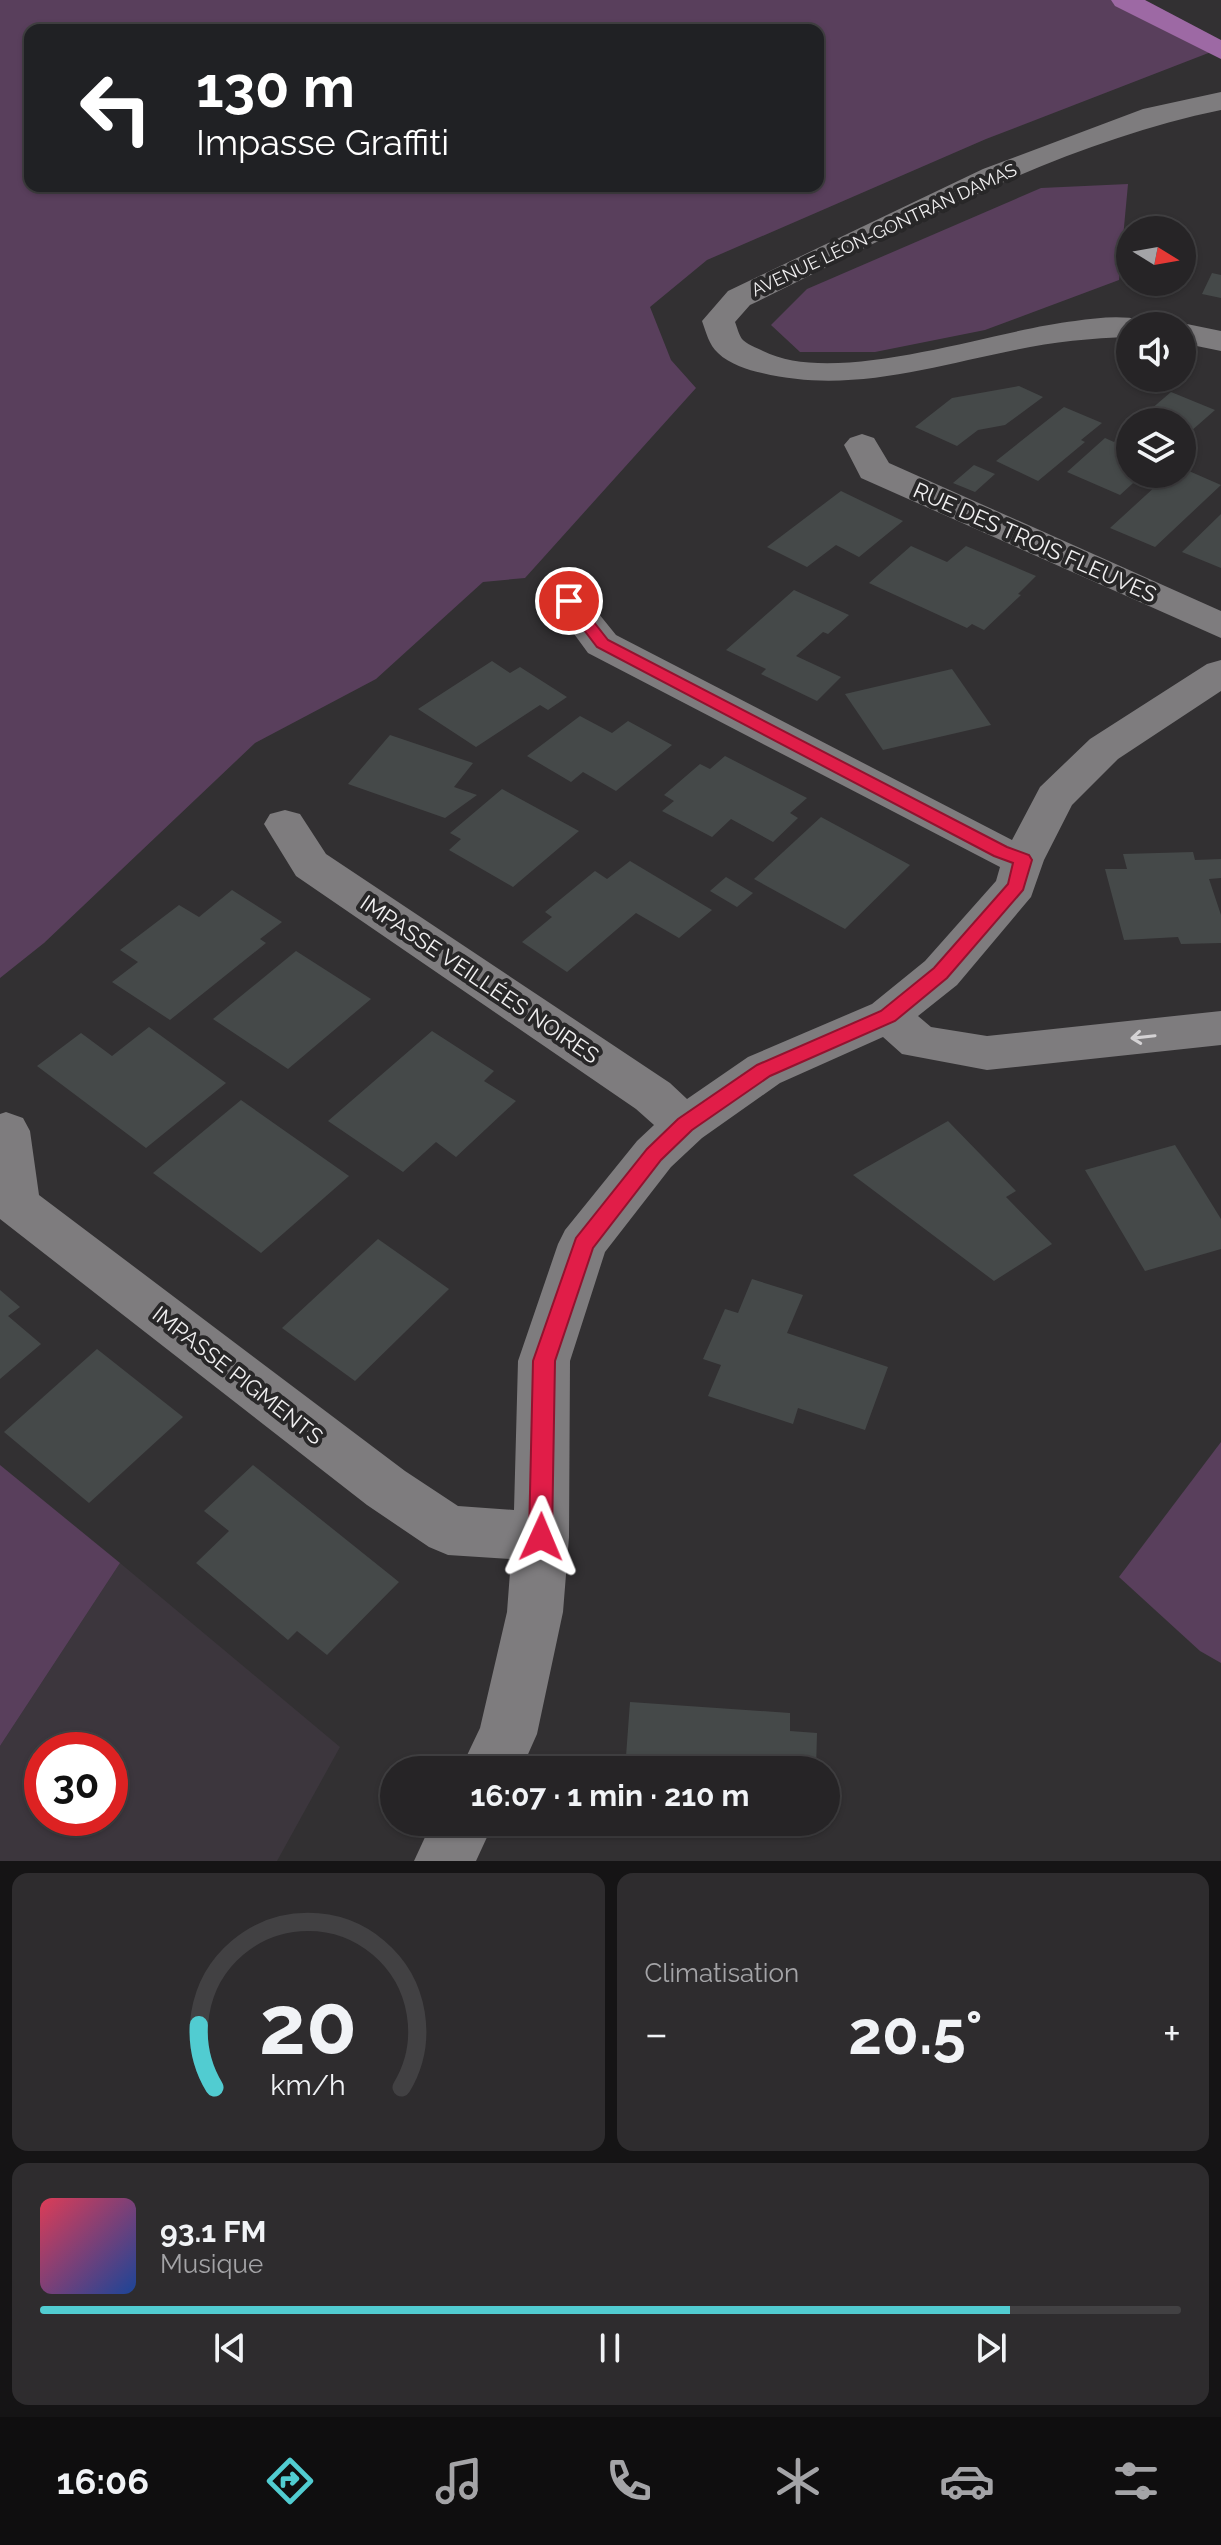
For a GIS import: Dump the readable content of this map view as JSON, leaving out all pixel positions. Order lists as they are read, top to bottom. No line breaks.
{"streets":{"street":["AVENUE LÉON-GONTRAN DAMAS","RUE DES TROIS FLEUVES","IMPASSE VEILLÉES NOIRES","IMPASSE PIGMENTS"]},"north":"right","page":{"turn":["130 m","Impasse Graffiti"],"limit":"30","trip":"16:07 · 1 min · 210 m","tile":"Climatisation","heat":["−","20.5°","+"],"song":["93.1 FM","Musique"],"tabs":"16:06","gauge":["20","km/h"]}}
